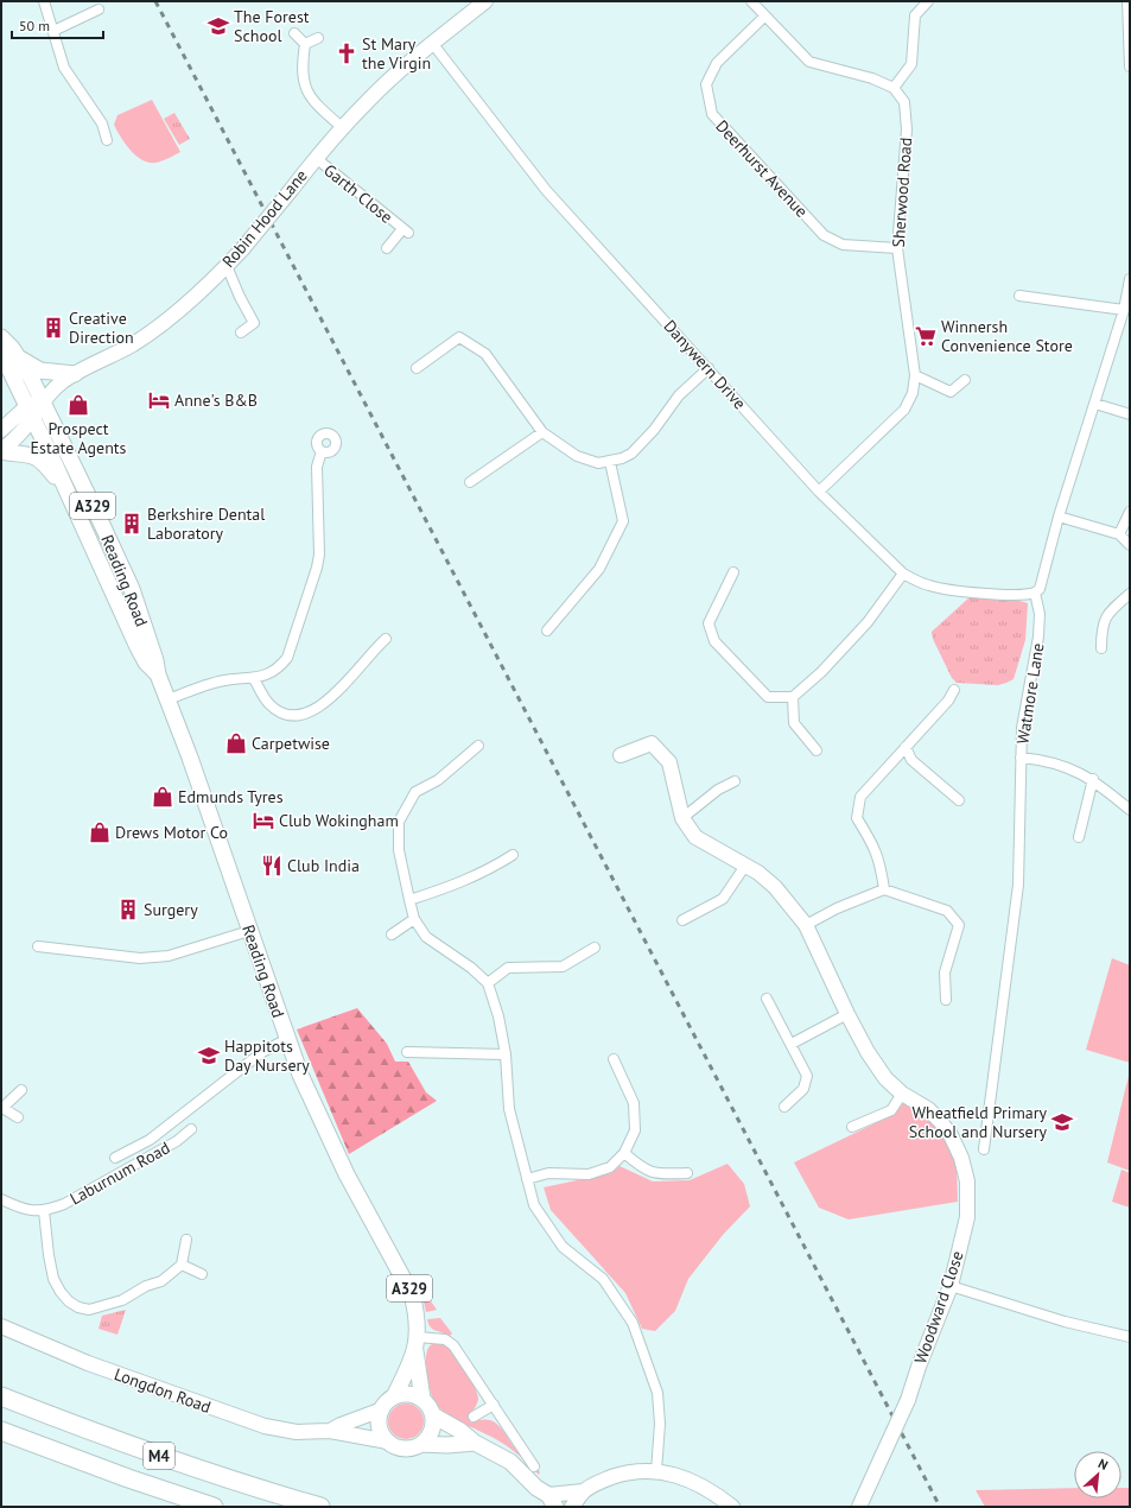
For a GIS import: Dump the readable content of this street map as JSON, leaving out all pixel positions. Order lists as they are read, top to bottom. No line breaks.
{"streets":{"highway":["M4"],"main road":["A329","Reading Road"],"street":["Deerhurst Avenue","Sherwood Road","Garth Close","Robin Hood Lane","Danywern Drive","Watmore Lane","Laburnum Road","Woodward Close","Longdon Road"]},"crossings":[["Deerhurst Avenue","Sherwood Road"],["Sherwood Road","Danywern Drive"],["Garth Close","Robin Hood Lane"],["Robin Hood Lane","Danywern Drive"],["Robin Hood Lane","Reading Road"],["Danywern Drive","Watmore Lane"],["Reading Road","Longdon Road"]],"places":{"school or university":["The Forest School","Happitots Day Nursery","Wheatfield Primary School and Nursery"],"church":["St Mary the Virgin"],"building":["Creative Direction","Berkshire Dental Laboratory","Surgery"],"supermarket":["Winnersh Convenience Store"],"hotel":["Anne's B&B","Club Wokingham"],"shop":["Prospect Estate Agents","Carpetwise","Edmunds Tyres","Drews Motor Co"],"restaurant":["Club India"]},"scale_bar":"50 m","north":"top right"}
